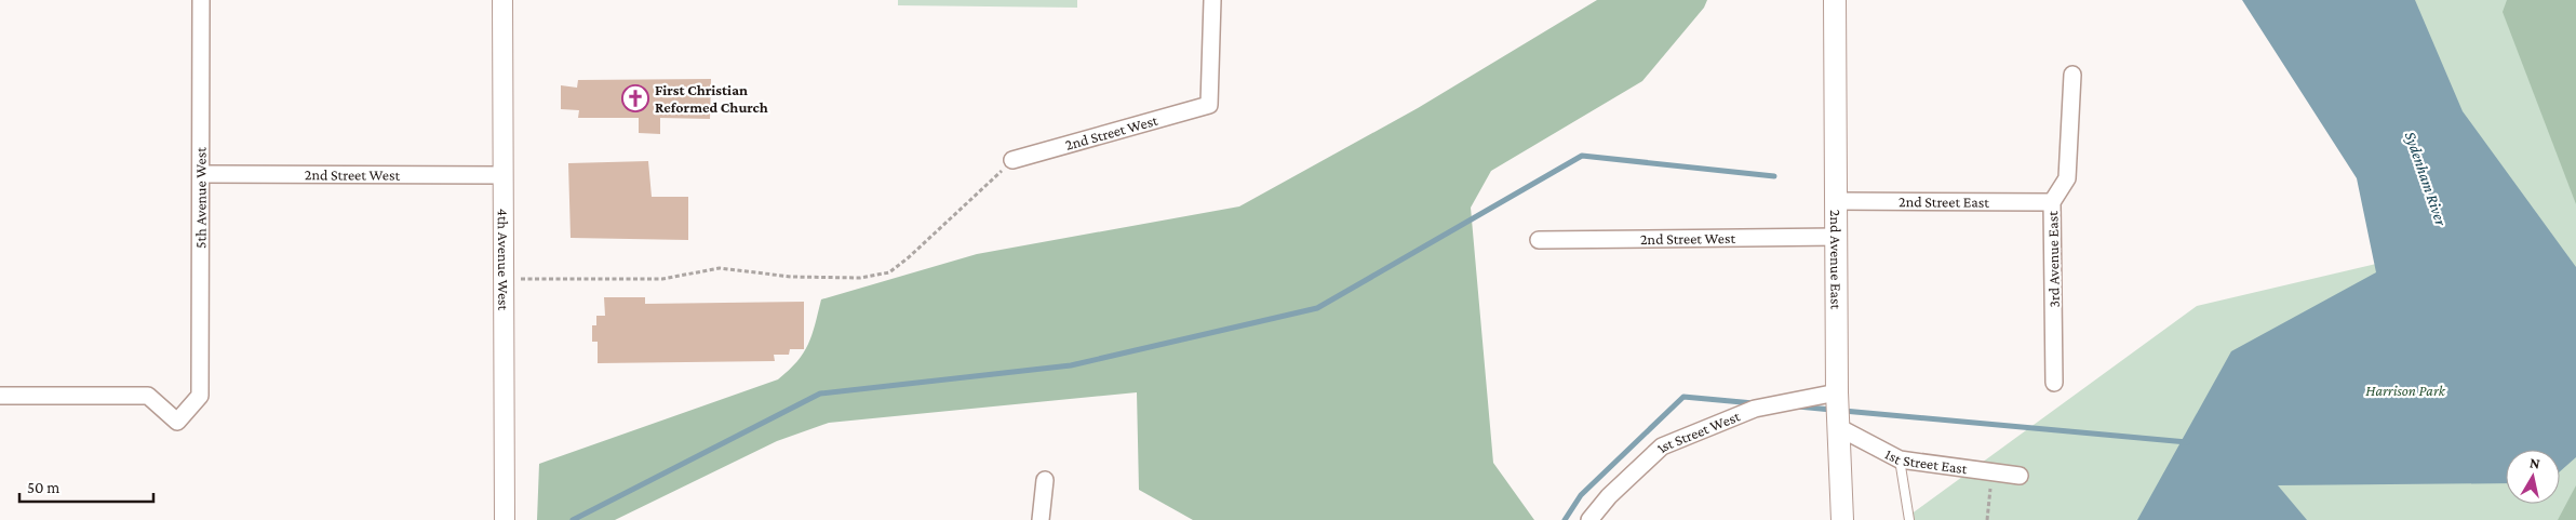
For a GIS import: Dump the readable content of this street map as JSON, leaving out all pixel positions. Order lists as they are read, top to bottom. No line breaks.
{"streets":{"main road":["2nd Avenue East"],"street":["2nd Street West","5th Avenue West","2nd Street East","3rd Avenue East","4th Avenue West","1st Street West","1st Street East"]},"crossings":[["2nd Street West","5th Avenue West"],["2nd Street West","4th Avenue West"],["2nd Street West","2nd Avenue East"],["2nd Street East","3rd Avenue East"],["2nd Street East","2nd Avenue East"],["2nd Avenue East","1st Street West"],["2nd Avenue East","1st Street East"]],"water":["Sydenham River"],"parks":["Harrison Park"],"places":{"church":["First Christian Reformed Church"]},"scale_bar":"50 m","north":"top"}
